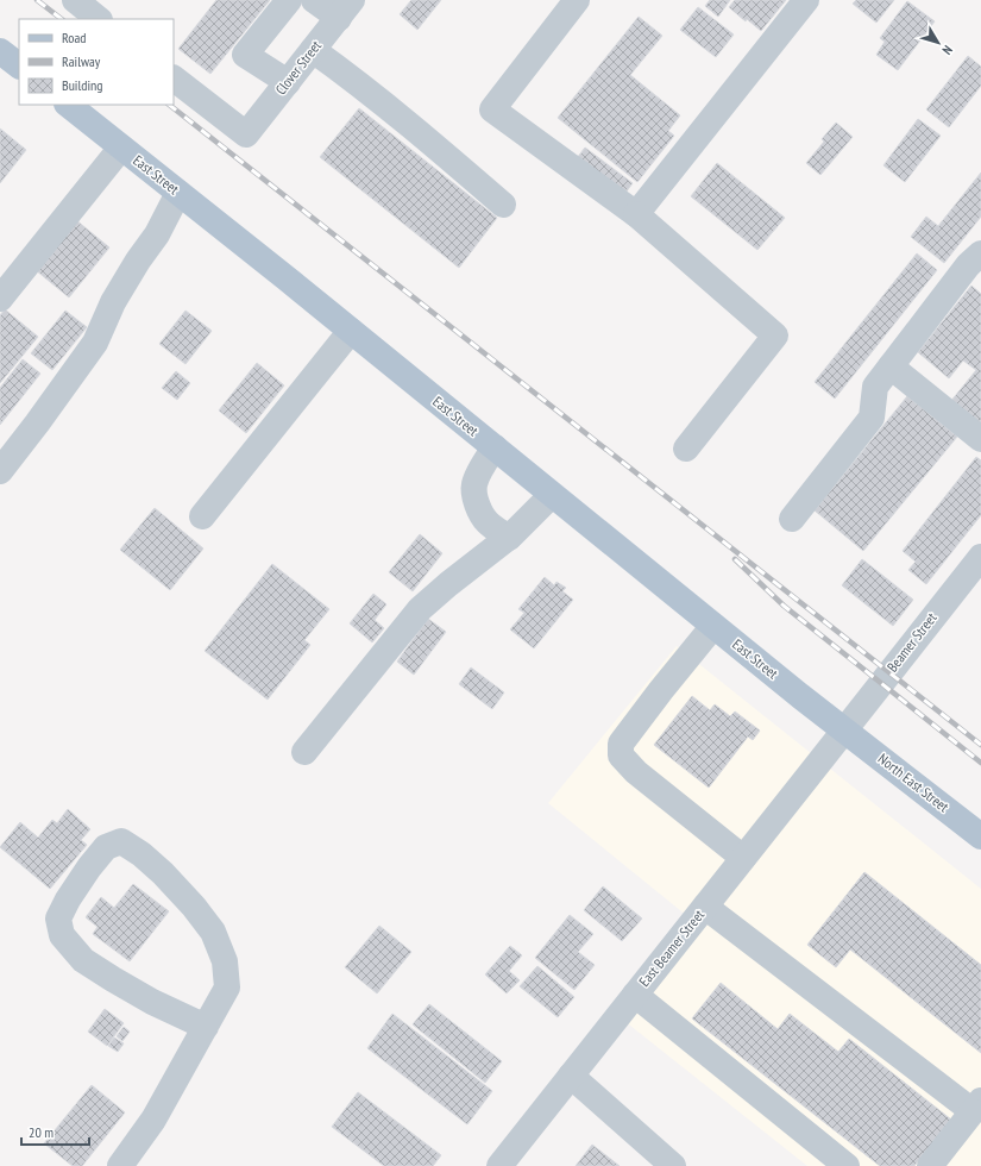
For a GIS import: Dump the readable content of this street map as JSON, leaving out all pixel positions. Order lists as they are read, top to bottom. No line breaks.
{"streets":{"main road":["East Street","North East Street"],"street":["Clover Street","Beamer Street","East Beamer Street"]},"crossings":[["East Street","Beamer Street"],["East Street","North East Street"],["East Street","East Beamer Street"],["Beamer Street","North East Street"],["Beamer Street","East Beamer Street"],["North East Street","East Beamer Street"]],"legend":["Road","Railway","Building"],"scale_bar":"20 m","north":"bottom right"}
